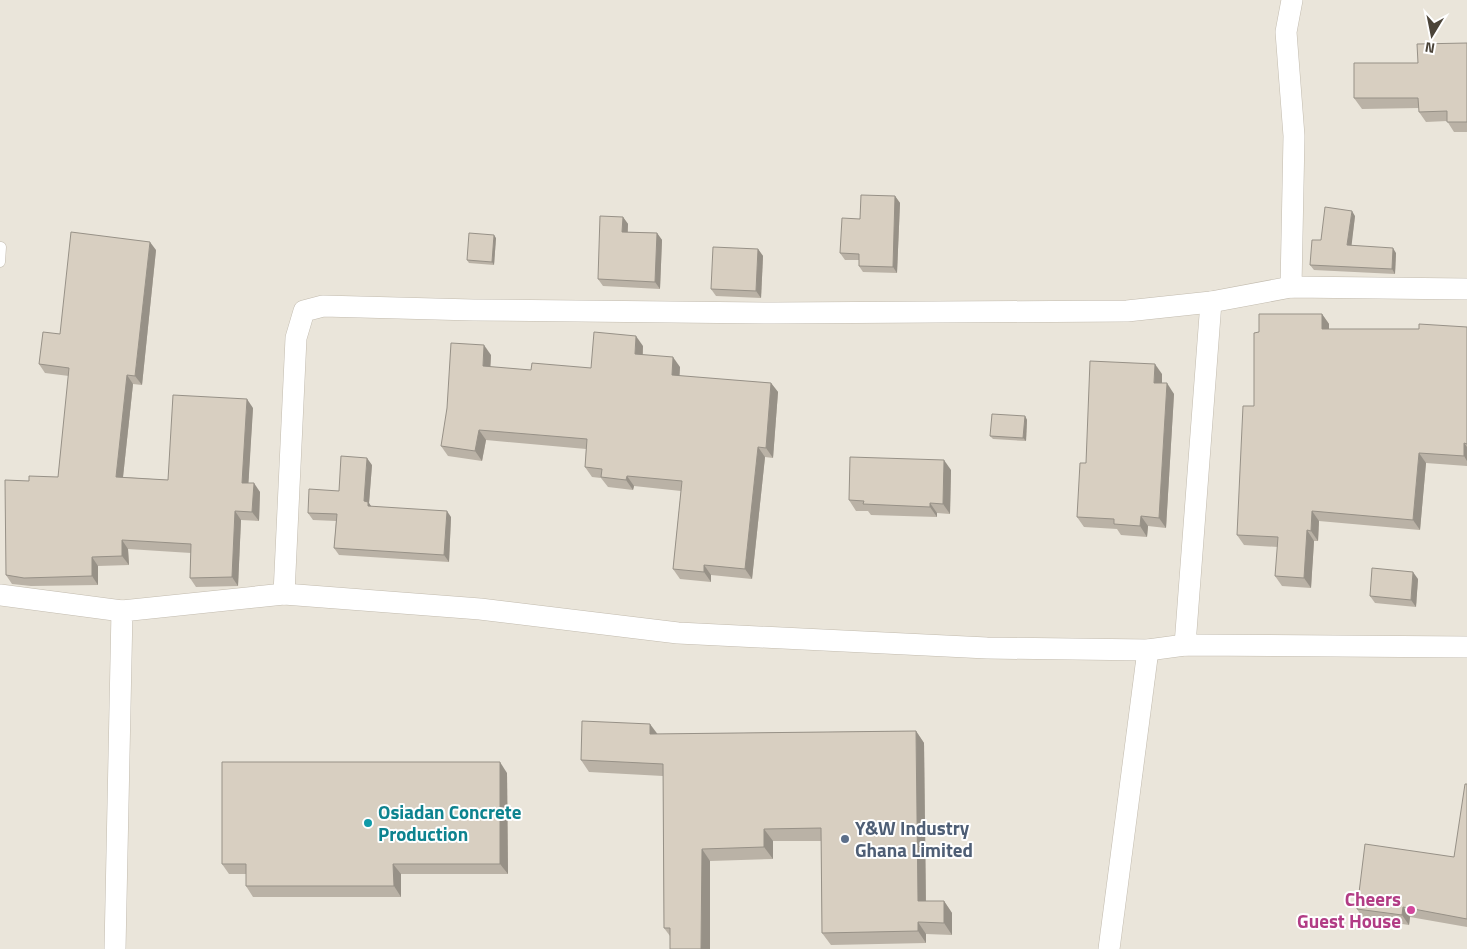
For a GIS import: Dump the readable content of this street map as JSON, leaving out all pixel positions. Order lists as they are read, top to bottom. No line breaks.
{"places":["Osiadan Concrete Production","Y&W Industry Ghana Limited","Cheers Guest House"],"north":"bottom"}
